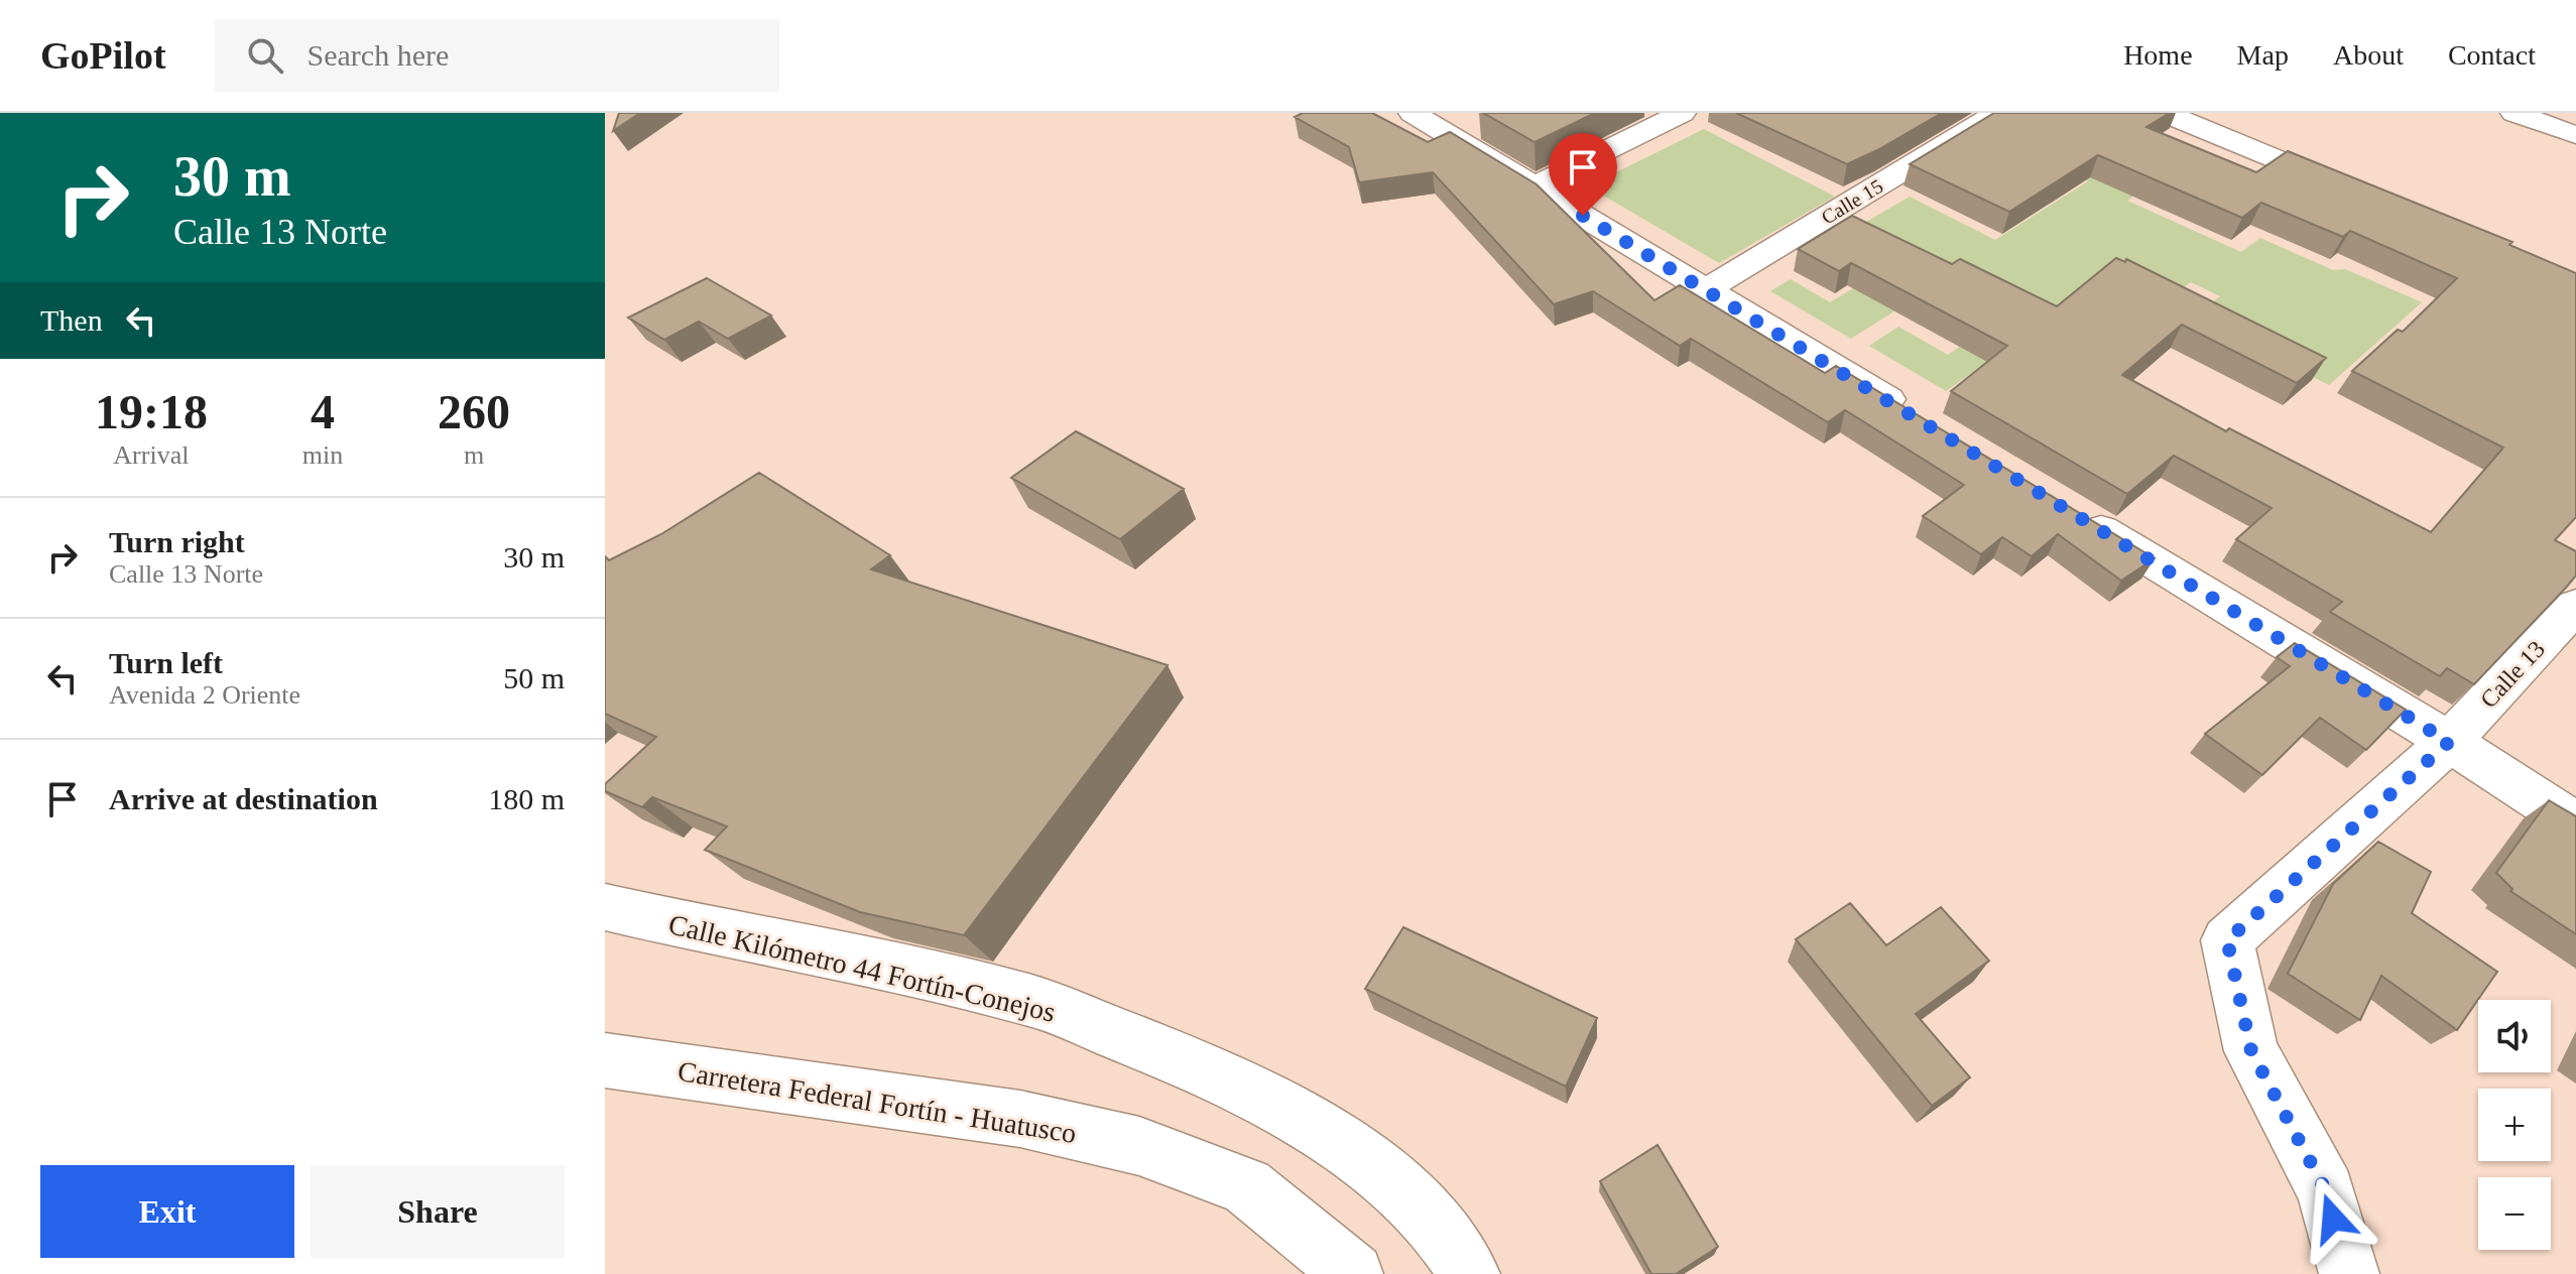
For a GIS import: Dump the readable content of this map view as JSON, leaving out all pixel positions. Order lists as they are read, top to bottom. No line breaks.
{"streets":{"street":["Calle 15","Calle 13","Calle Kilómetro 44 Fortín-Conejos","Carretera Federal Fortín - Huatusco"]},"page":{"header":"GoPilot","search":"Search here","nav":["Home","Map","About","Contact"],"turn":["30 m","Calle 13 Norte"],"then":"Then","eta":["19:18","Arrival","4","min","260","m"],"list":[{"name":"Turn right","note":"Calle 13 Norte","value":"30 m"},{"name":"Turn left","note":"Avenida 2 Oriente","value":"50 m"},{"name":"Arrive at destination","value":"180 m"}],"map_buttons":["+","−"],"buttons":["Exit","Share"]}}
